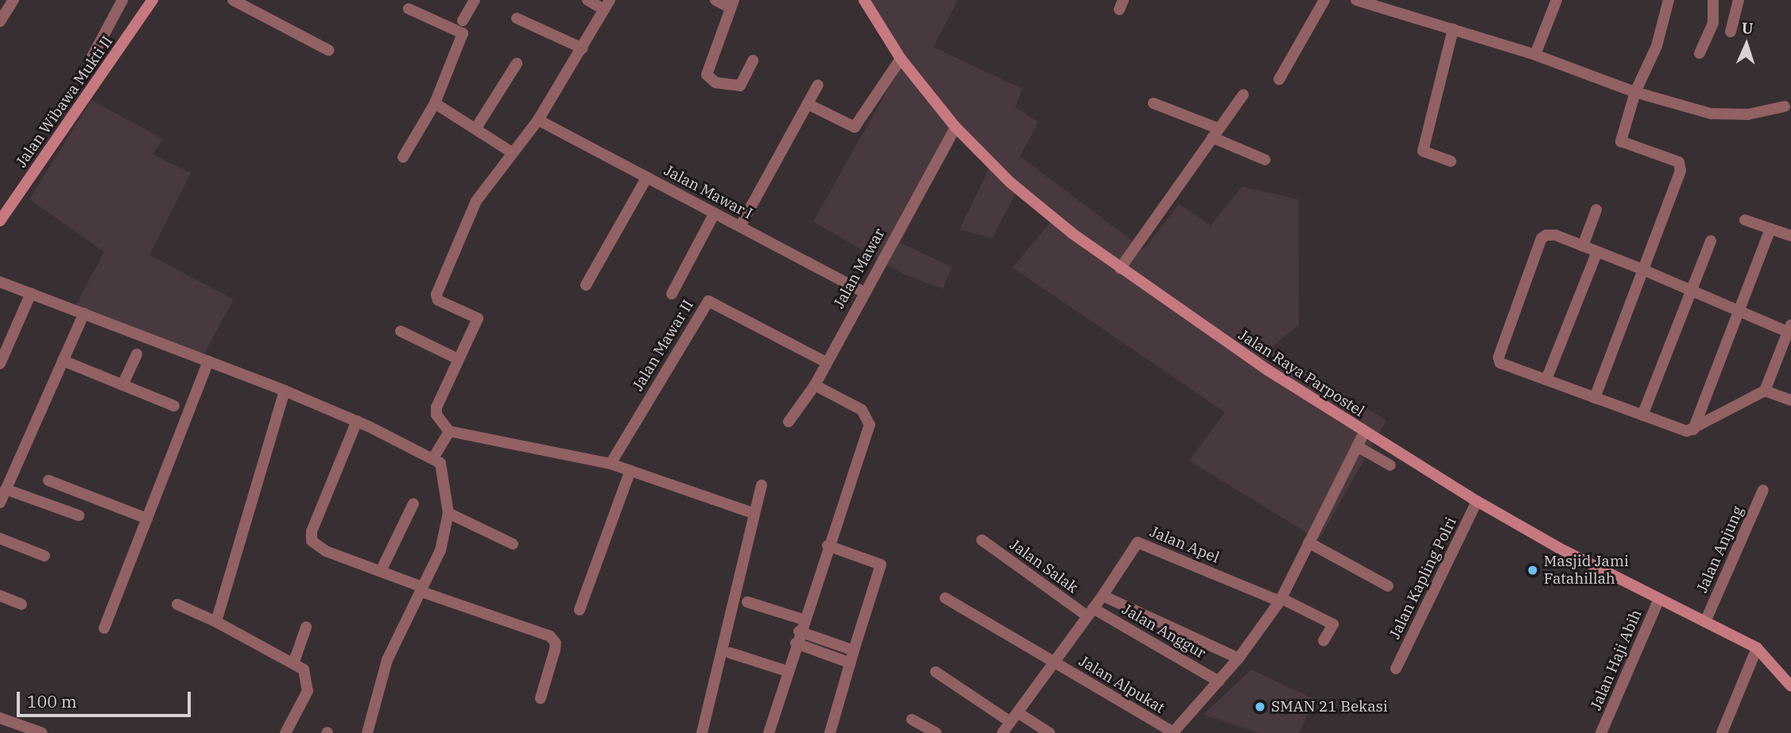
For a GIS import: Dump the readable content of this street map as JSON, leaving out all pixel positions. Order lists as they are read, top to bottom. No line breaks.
{"streets":{"main road":["Jalan Wibawa Mukti II","Jalan Raya Parpostel"],"street":["Jalan Mawar I","Jalan Mawar","Jalan Mawar II","Jalan Apel","Jalan Anjung","Jalan Salak","Jalan Kapling Polri","Jalan Anggur","Jalan Haji Abih","Jalan Alpukat"]},"crossings":[["Jalan Mawar I","Jalan Mawar"],["Jalan Mawar","Jalan Mawar II"],["Jalan Mawar","Jalan Raya Parpostel"],["Jalan Raya Parpostel","Jalan Anjung"],["Jalan Raya Parpostel","Jalan Kapling Polri"],["Jalan Raya Parpostel","Jalan Haji Abih"],["Jalan Salak","Jalan Anggur"]],"places":["Masjid Jami Fatahillah","SMAN 21 Bekasi"],"scale_bar":"100 m","north":"top"}
